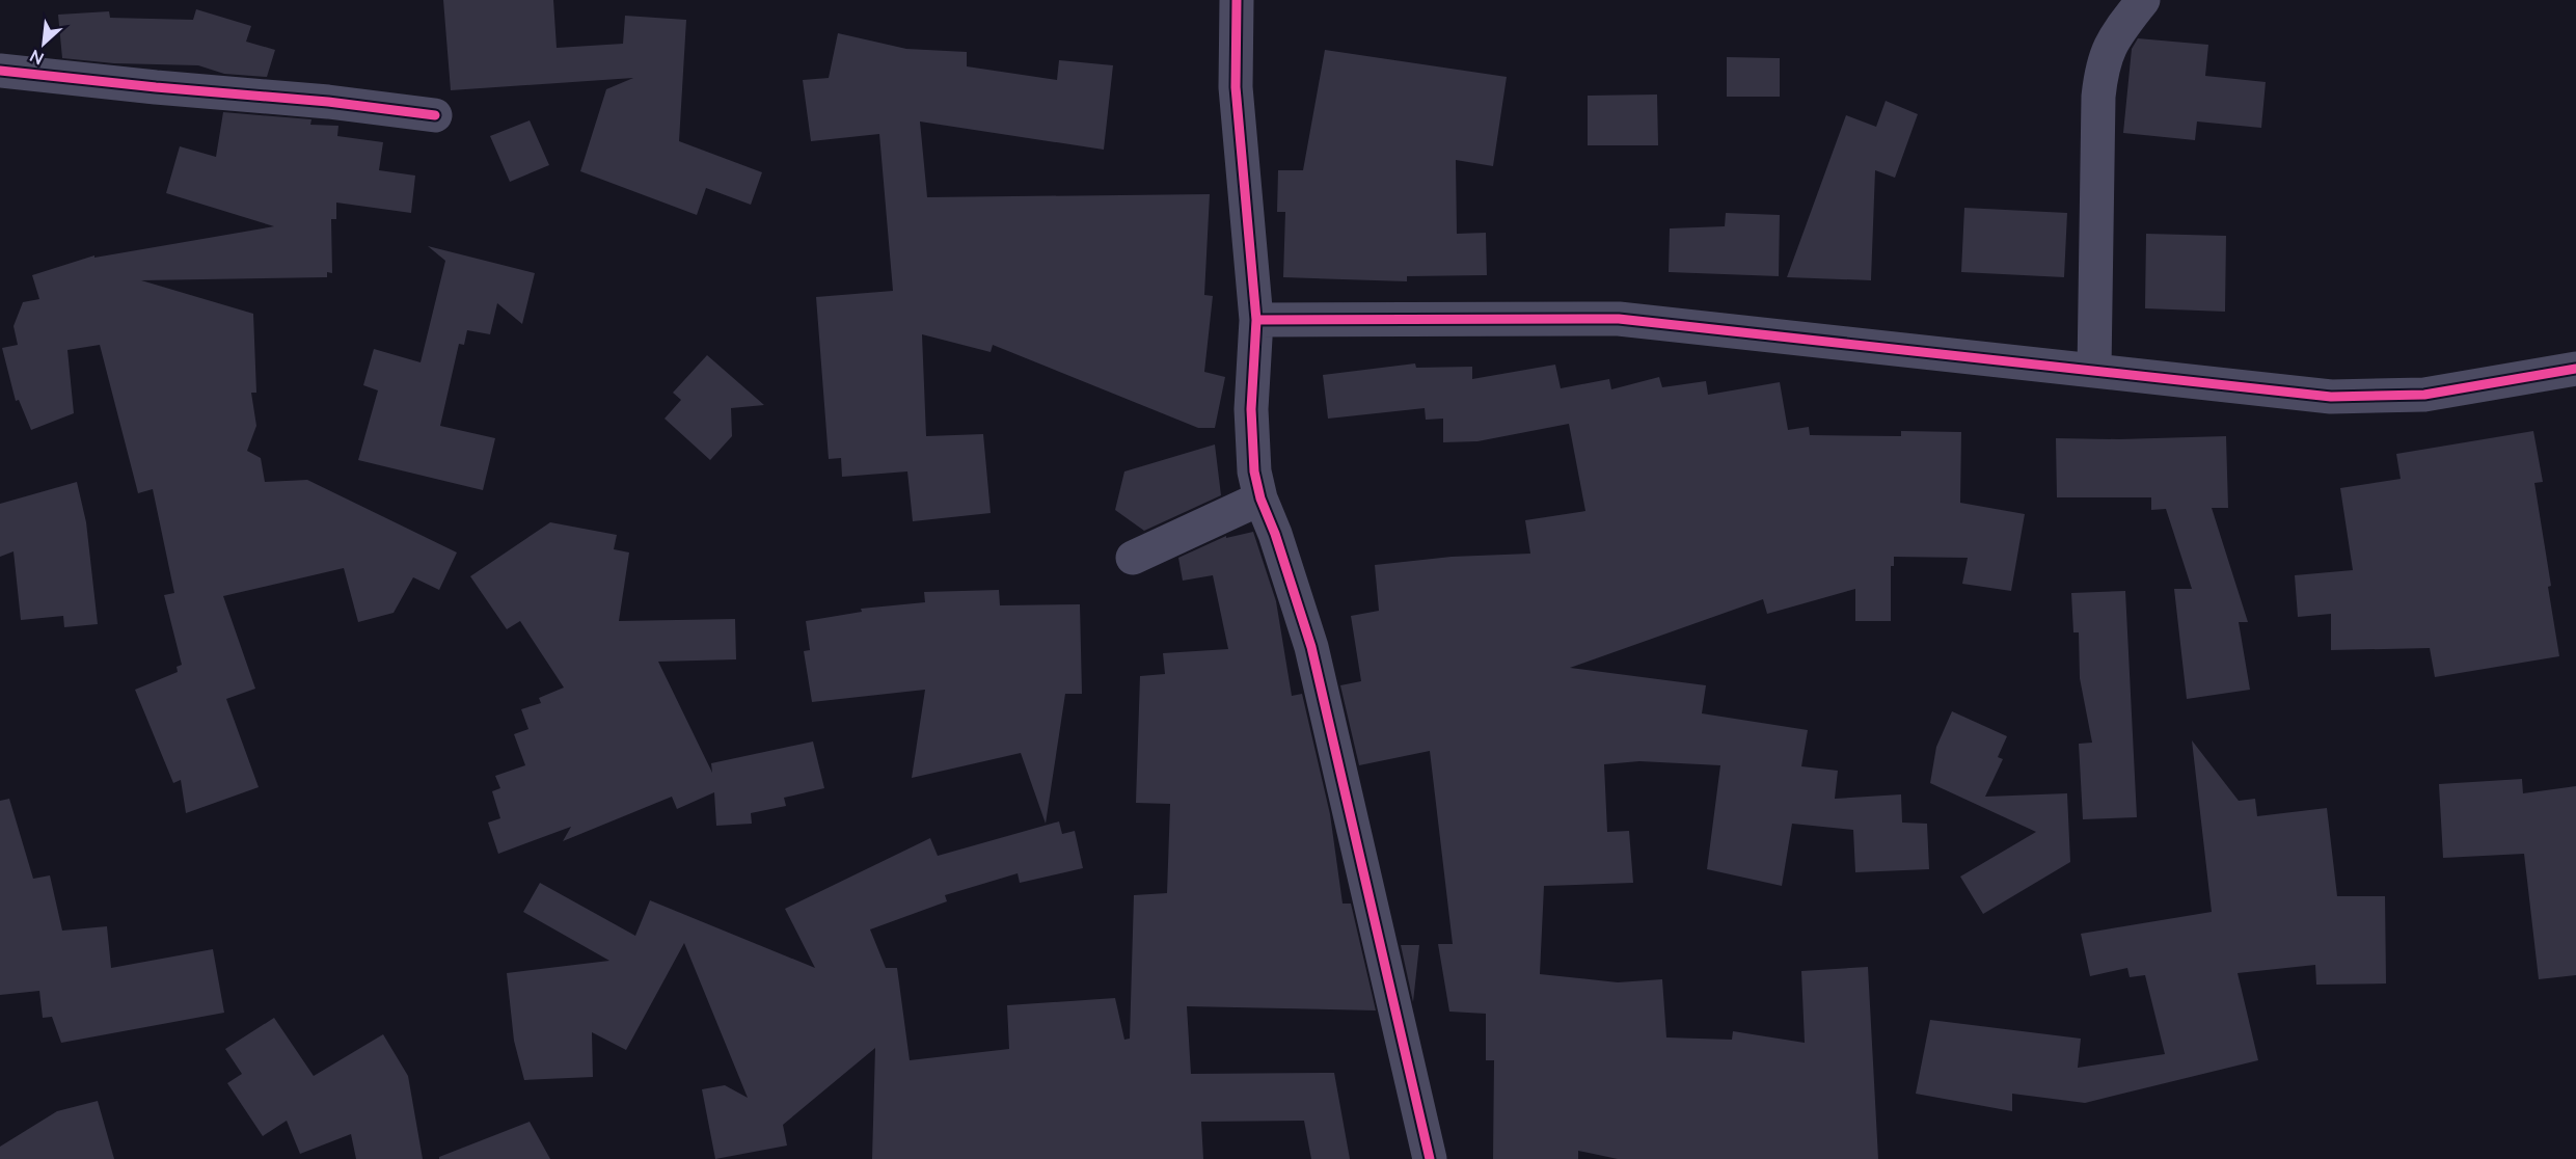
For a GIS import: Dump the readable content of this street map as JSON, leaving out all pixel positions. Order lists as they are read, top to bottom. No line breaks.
{"north":"bottom left"}
